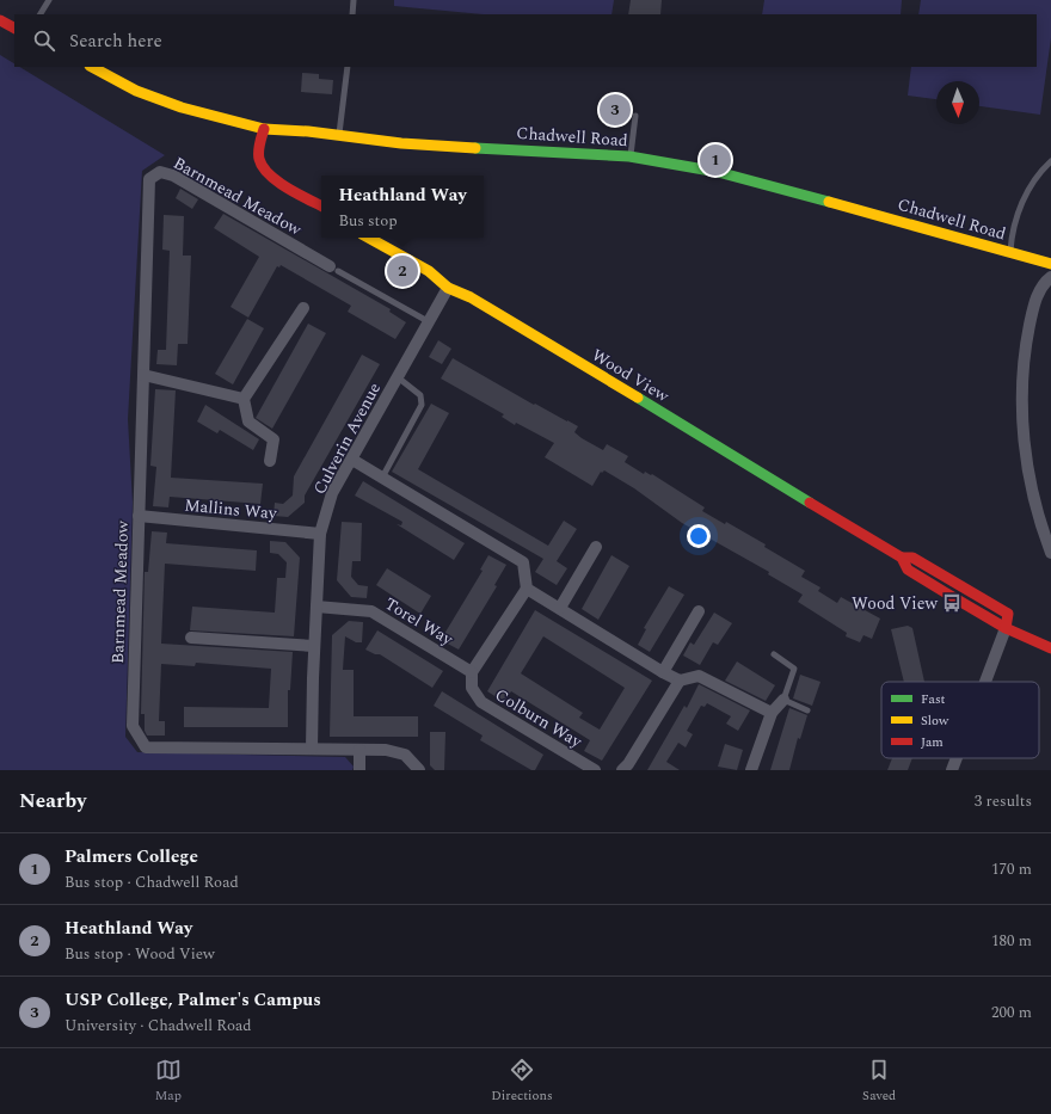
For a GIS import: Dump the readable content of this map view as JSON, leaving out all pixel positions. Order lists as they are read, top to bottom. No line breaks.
{"streets":{"main road":["Chadwell Road","Wood View"],"street":["Barnmead Meadow","Culverin Avenue","Mallins Way","Torel Way","Colburn Way"]},"crossings":[["Barnmead Meadow","Culverin Avenue"],["Barnmead Meadow","Mallins Way"],["Wood View","Culverin Avenue"],["Culverin Avenue","Mallins Way"],["Culverin Avenue","Torel Way"],["Torel Way","Colburn Way"]],"places":{"bus stop":["Wood View"]},"legend":["Fast","Slow","Jam"],"north":"bottom","page":{"search":"Search here","pins":["3","1","2"],"popup":["Heathland Way","Bus stop"],"heading":["Nearby","3 results"],"list":[{"mark":"1","name":"Palmers College","note":"Bus stop · Chadwell Road","value":"170 m"},{"mark":"2","name":"Heathland Way","note":"Bus stop · Wood View","value":"180 m"},{"mark":"3","name":"USP College, Palmer's Campus","note":"University · Chadwell Road","value":"200 m"}],"nav":["Map","Directions","Saved"]}}
